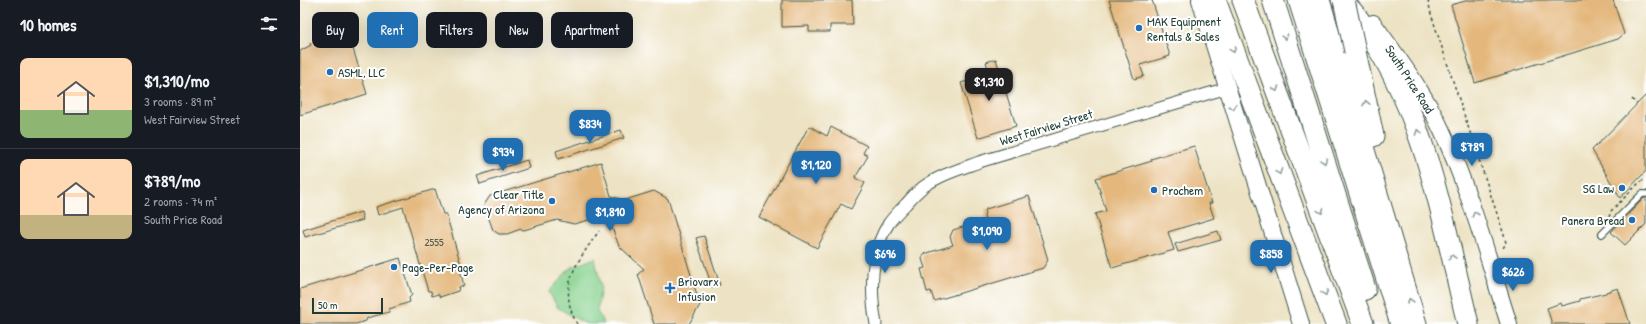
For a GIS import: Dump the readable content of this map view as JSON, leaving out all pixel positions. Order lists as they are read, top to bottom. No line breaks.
{"streets":{"main road":["South Price Road"],"street":["West Fairview Street"]},"one_way":["South Price Road"],"places":{"other":["MAK Equipment Rentals & Sales","ASML, LLC","SG Law","Prochem","Clear Title Agency of Arizona","Panera Bread","Page-Per-Page"],"health":["Briovarx Infusion"]},"house_numbers":["2555"],"scale_bar":"50 m","page":{"heading":"10 homes","chip":["Buy","Rent","Filters","New","Apartment"],"list":[{"name":"$1,310/mo","note":"3 rooms · 89 m² · West Fairview Street"},{"name":"$789/mo","note":"2 rooms · 74 m² · South Price Road"}],"price":["$1,310","$834","$789","$934","$1,120","$1,810","$1,090","$696","$858","$626"],"scale":"50 m"}}
